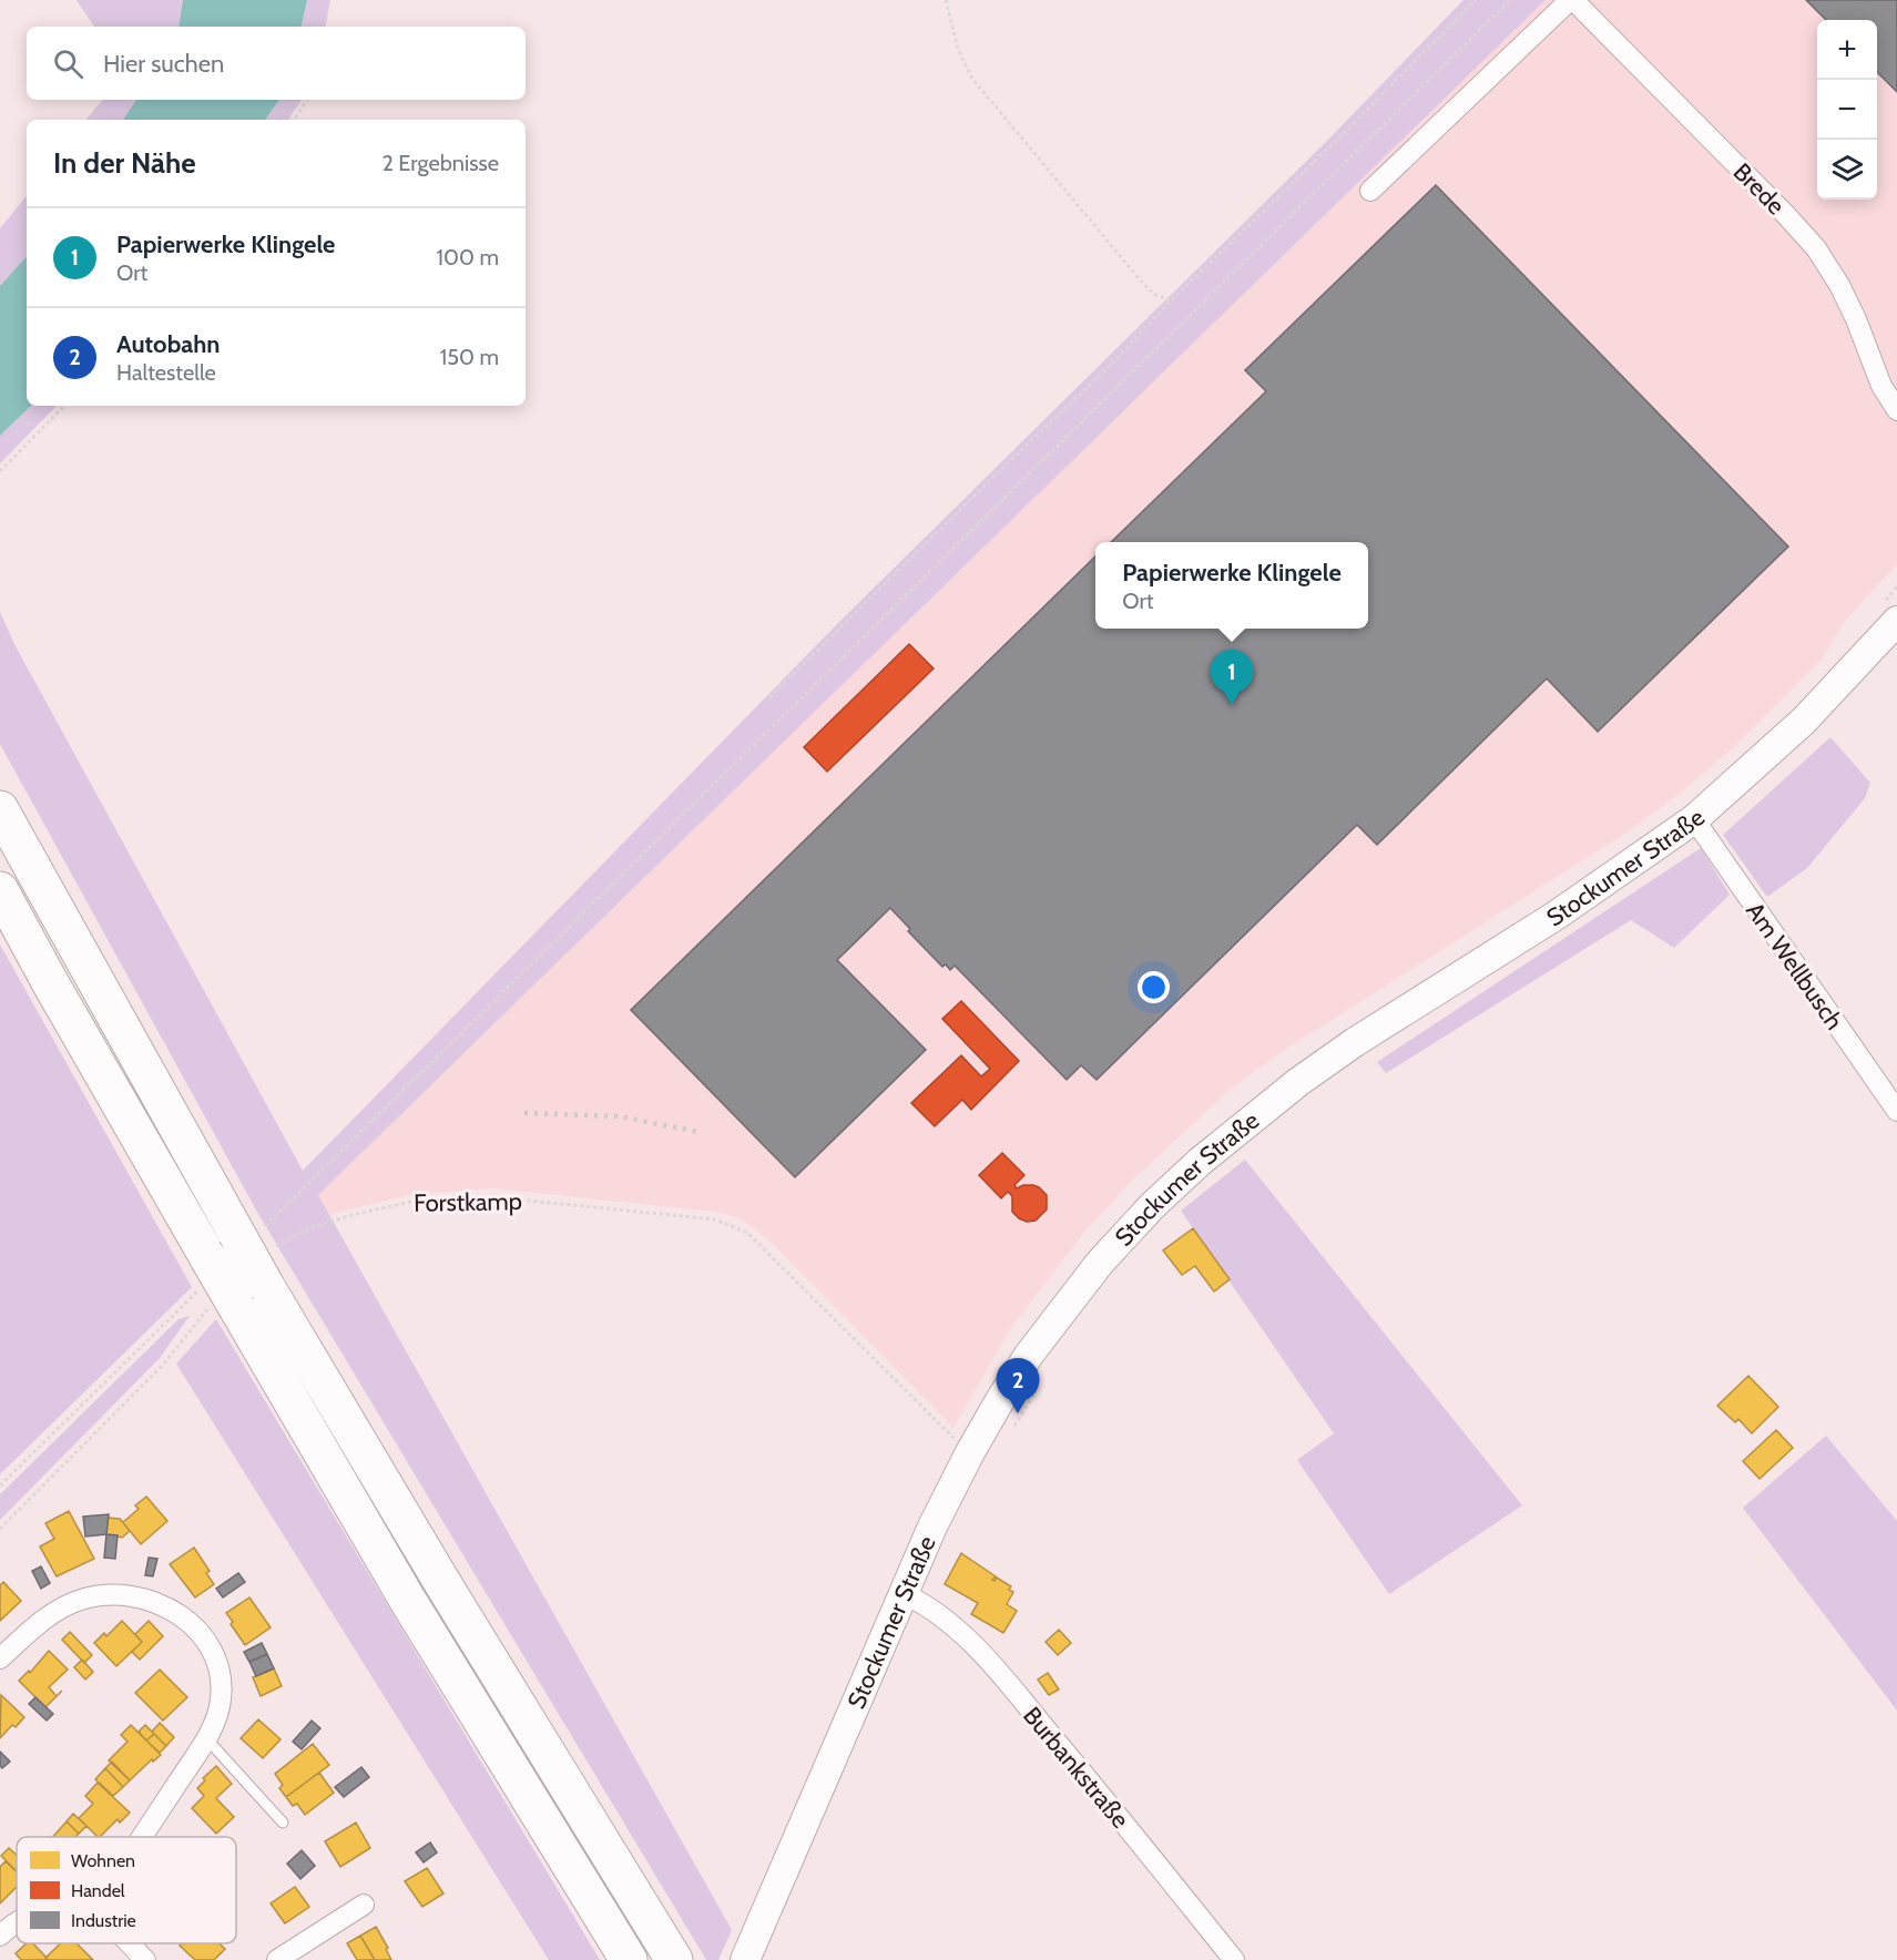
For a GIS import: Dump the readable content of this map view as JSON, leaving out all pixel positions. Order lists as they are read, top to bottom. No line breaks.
{"streets":{"main road":["Stockumer Straße"],"street":["Brede","Am Wellbusch","Burbankstraße"],"path":["Forstkamp"]},"crossings":[["Stockumer Straße","Am Wellbusch"],["Stockumer Straße","Burbankstraße"]],"legend":["Wohnen","Handel","Industrie"],"page":{"map_buttons":["+","−"],"search":"Hier suchen","heading":["In der Nähe","2 Ergebnisse"],"list":[{"mark":"1","name":"Papierwerke Klingele","note":"Ort","value":"100 m"},{"mark":"2","name":"Autobahn","note":"Haltestelle","value":"150 m"}],"popup":["Papierwerke Klingele","Ort"],"pins":["1","2"]}}
